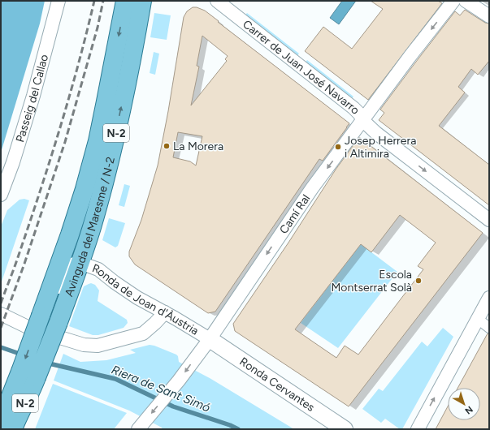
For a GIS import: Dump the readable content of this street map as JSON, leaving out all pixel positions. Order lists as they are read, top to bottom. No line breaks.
{"streets":{"main road":["N-2","Avinguda del Maresme / N-2"],"street":["Carrer de Juan José Navarro","Passeig del Callao","Camí Ral","Ronda de Joan d'Àustria","Ronda Cervantes"]},"crossings":[["Carrer de Juan José Navarro","Camí Ral"],["Camí Ral","Ronda de Joan d'Àustria"],["Camí Ral","Ronda Cervantes"],["Avinguda del Maresme / N-2","Ronda de Joan d'Àustria"],["Ronda de Joan d'Àustria","Ronda Cervantes"]],"one_way":["Carrer de Juan José Navarro","Camí Ral"],"water":["Riera de Sant Simó"],"places":["La Morera","Josep Herrera i Altimira","Escola Montserrat Solà"],"north":"bottom right"}
